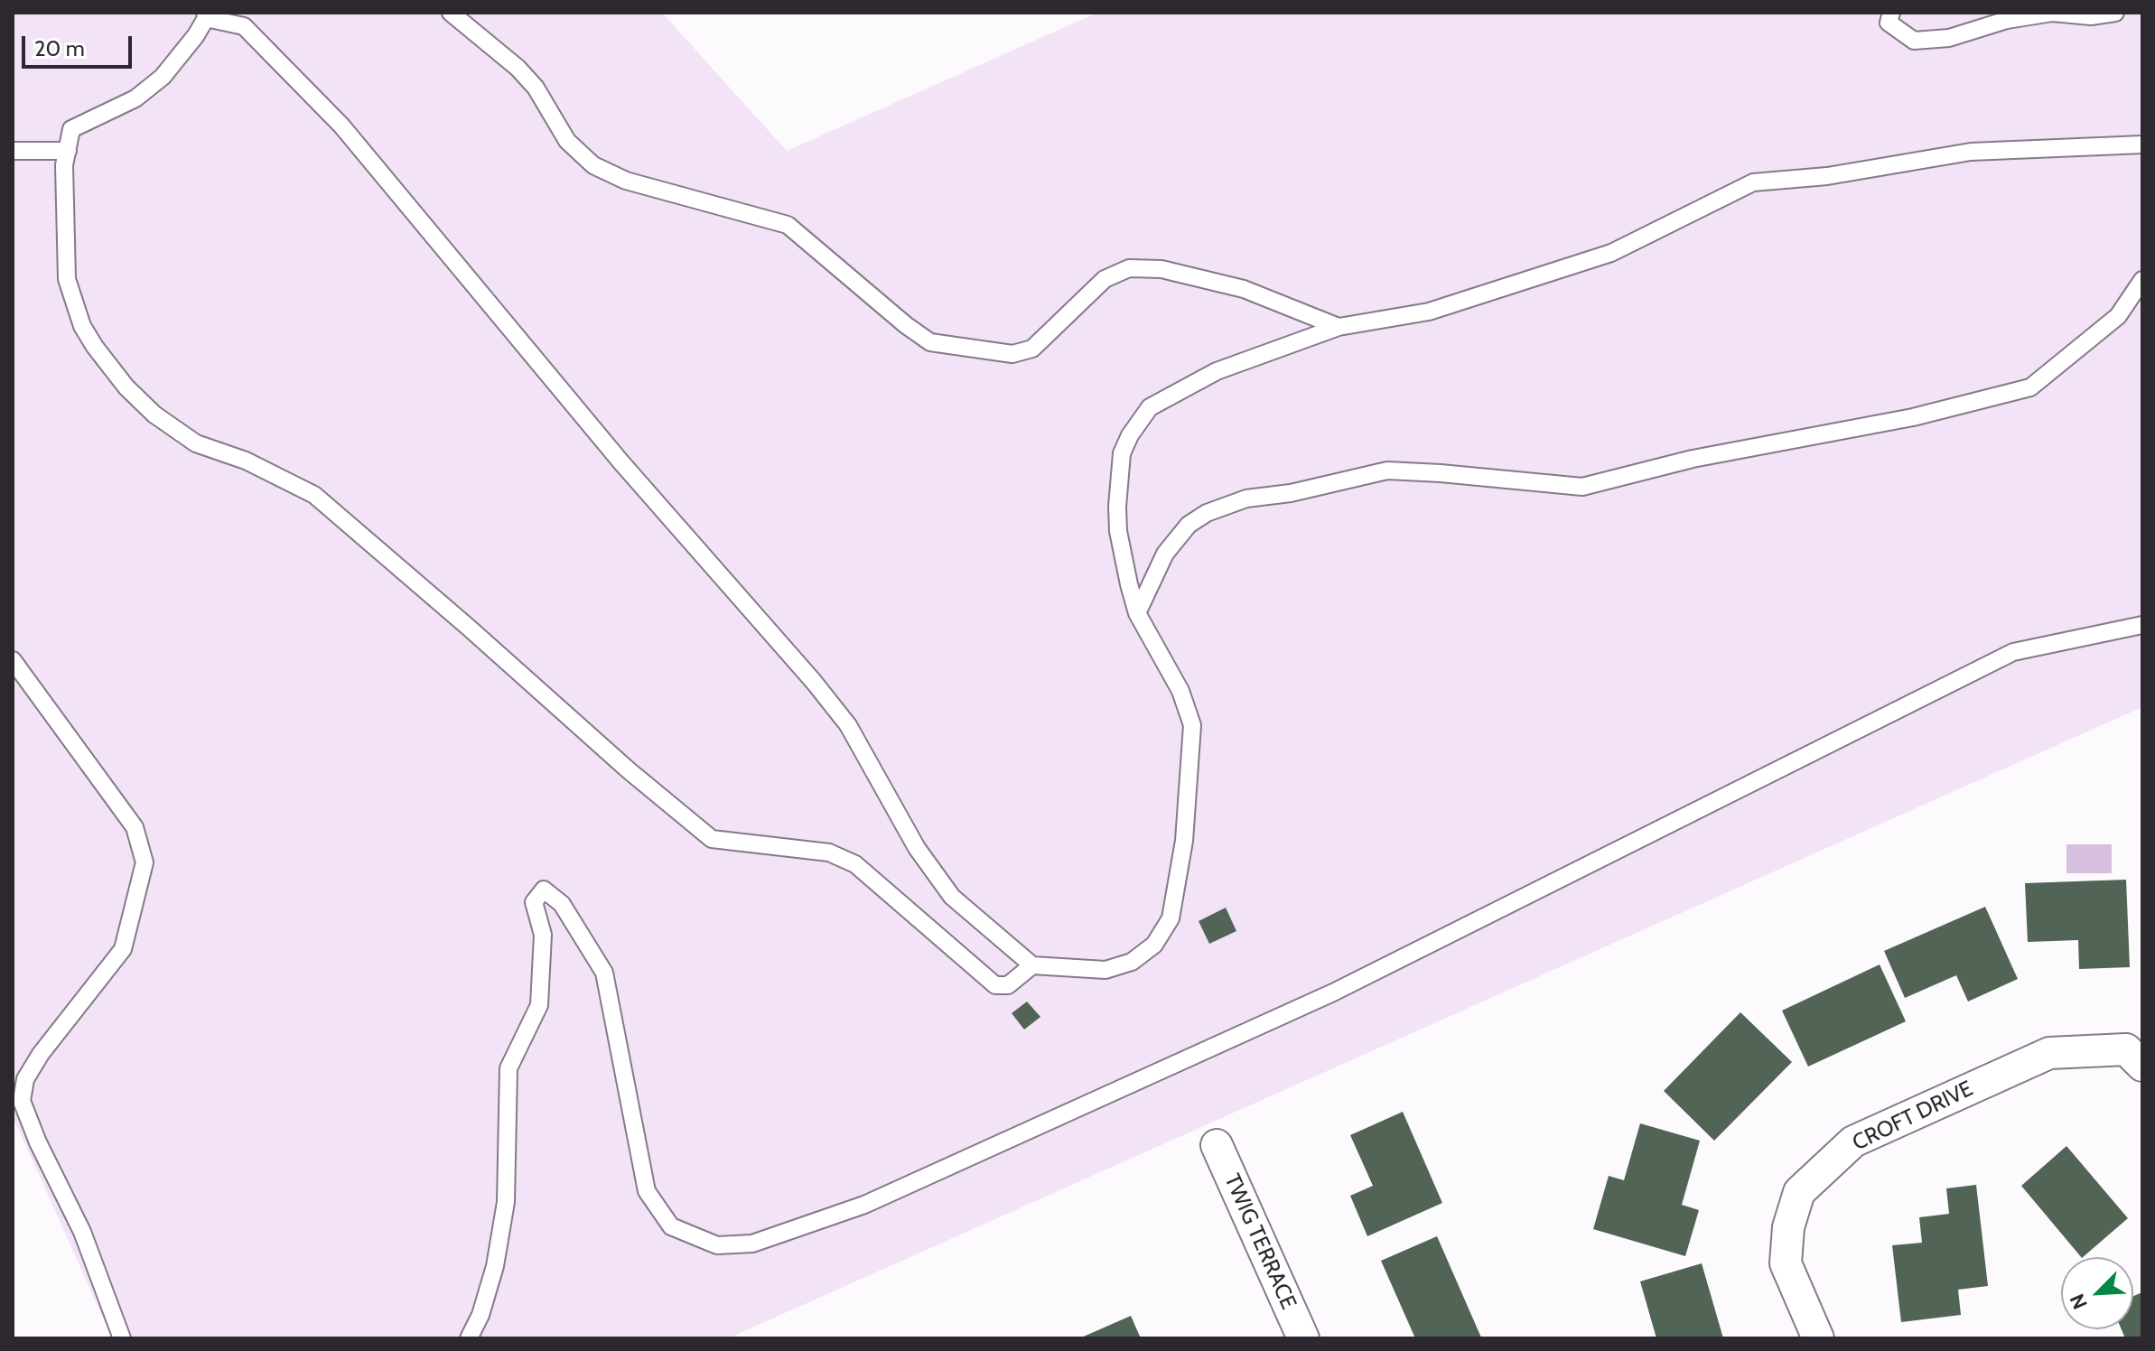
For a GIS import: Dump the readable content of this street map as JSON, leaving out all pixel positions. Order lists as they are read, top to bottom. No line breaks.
{"streets":{"street":["CROFT DRIVE","TWIG TERRACE"]},"scale_bar":"20 m","north":"bottom left"}
